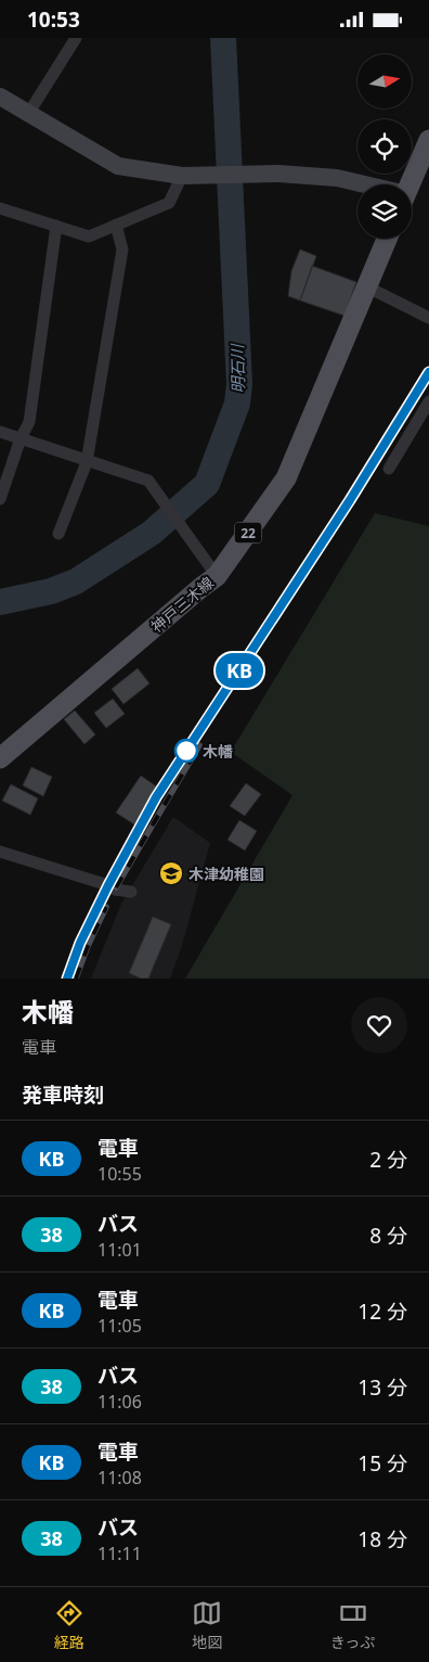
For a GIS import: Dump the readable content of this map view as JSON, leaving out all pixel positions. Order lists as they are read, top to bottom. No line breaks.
{"streets":{"main road":["22","神戸三木線"]},"water":["明石川"],"places":{"other":["木幡"],"school or university":["木津幼稚園"]},"north":"right","page":{"status":"10:53","on_map":"KB","heading":[["木幡","電車"],"発車時刻"],"list":[{"mark":"KB","name":"電車","note":"10:55","value":"2 分"},{"mark":"38","name":"バス","note":"11:01","value":"8 分"},{"mark":"KB","name":"電車","note":"11:05","value":"12 分"},{"mark":"38","name":"バス","note":"11:06","value":"13 分"},{"mark":"KB","name":"電車","note":"11:08","value":"15 分"},{"mark":"38","name":"バス","note":"11:11","value":"18 分"}],"tabs":["経路","地図","きっぷ"]}}
